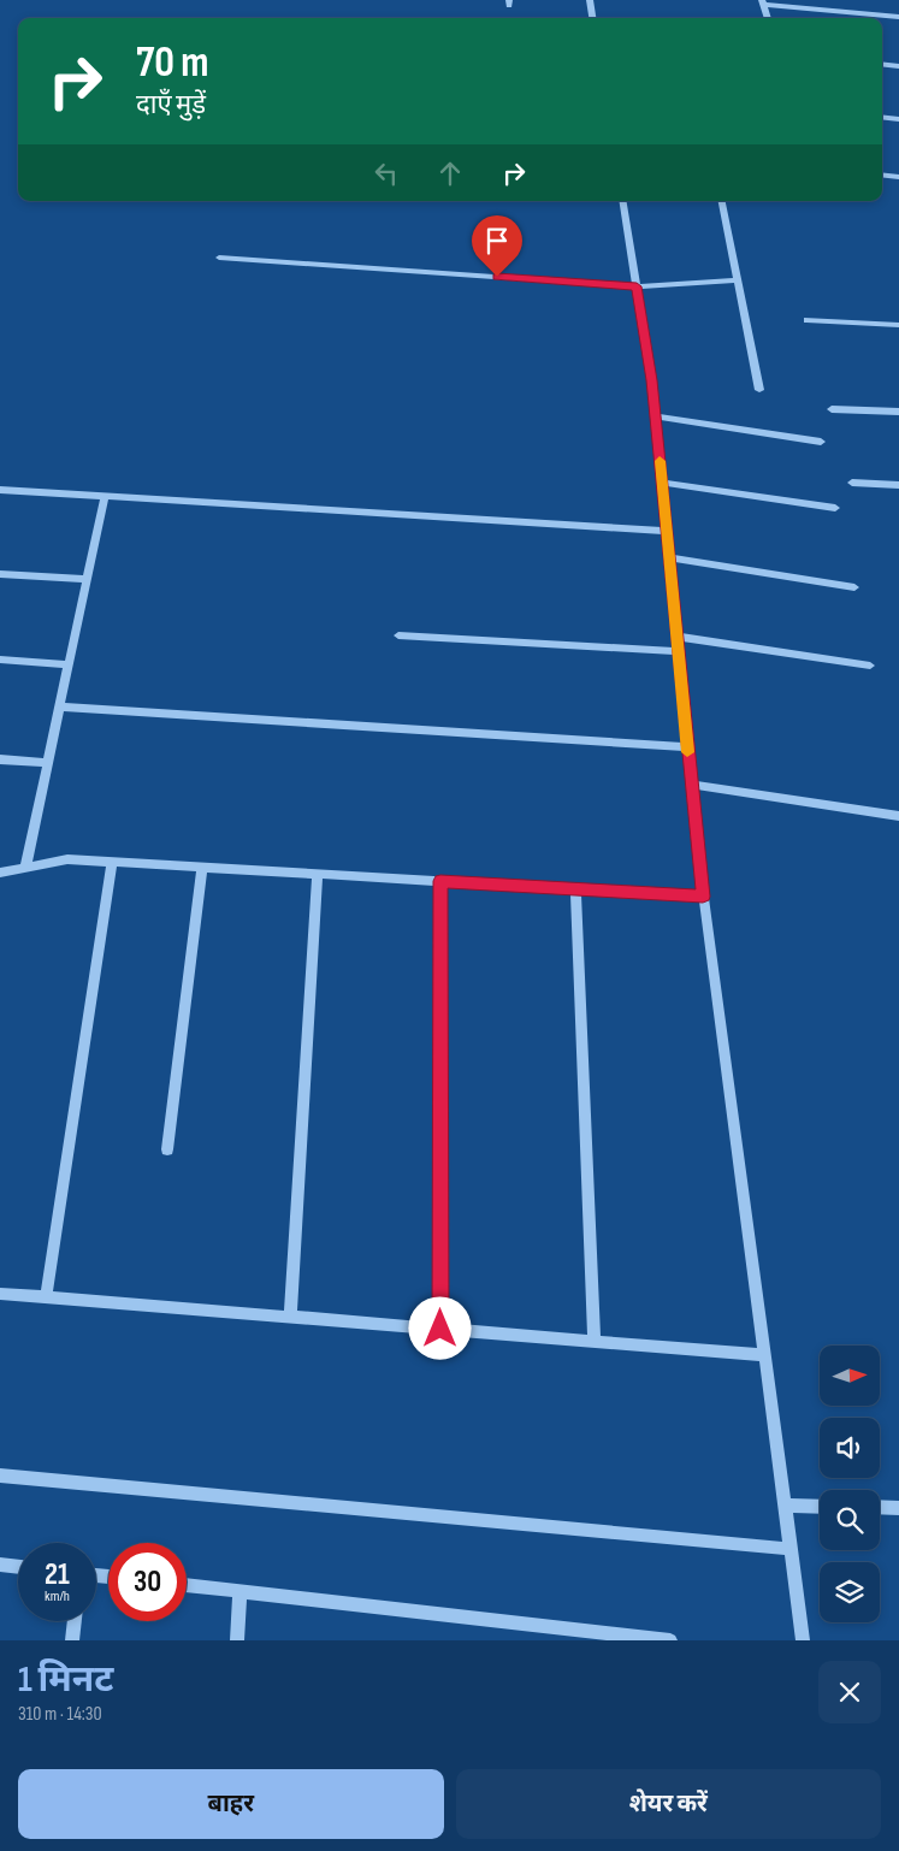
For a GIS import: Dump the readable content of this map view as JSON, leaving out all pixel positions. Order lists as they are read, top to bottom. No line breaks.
{"north":"right","page":{"turn":["70 m","दाएँ मुड़ें"],"speed":"21 km/h","limit":"30","heading":["1 मिनट","310 m · 14:30"],"buttons":["बाहर","शेयर करें"]}}
